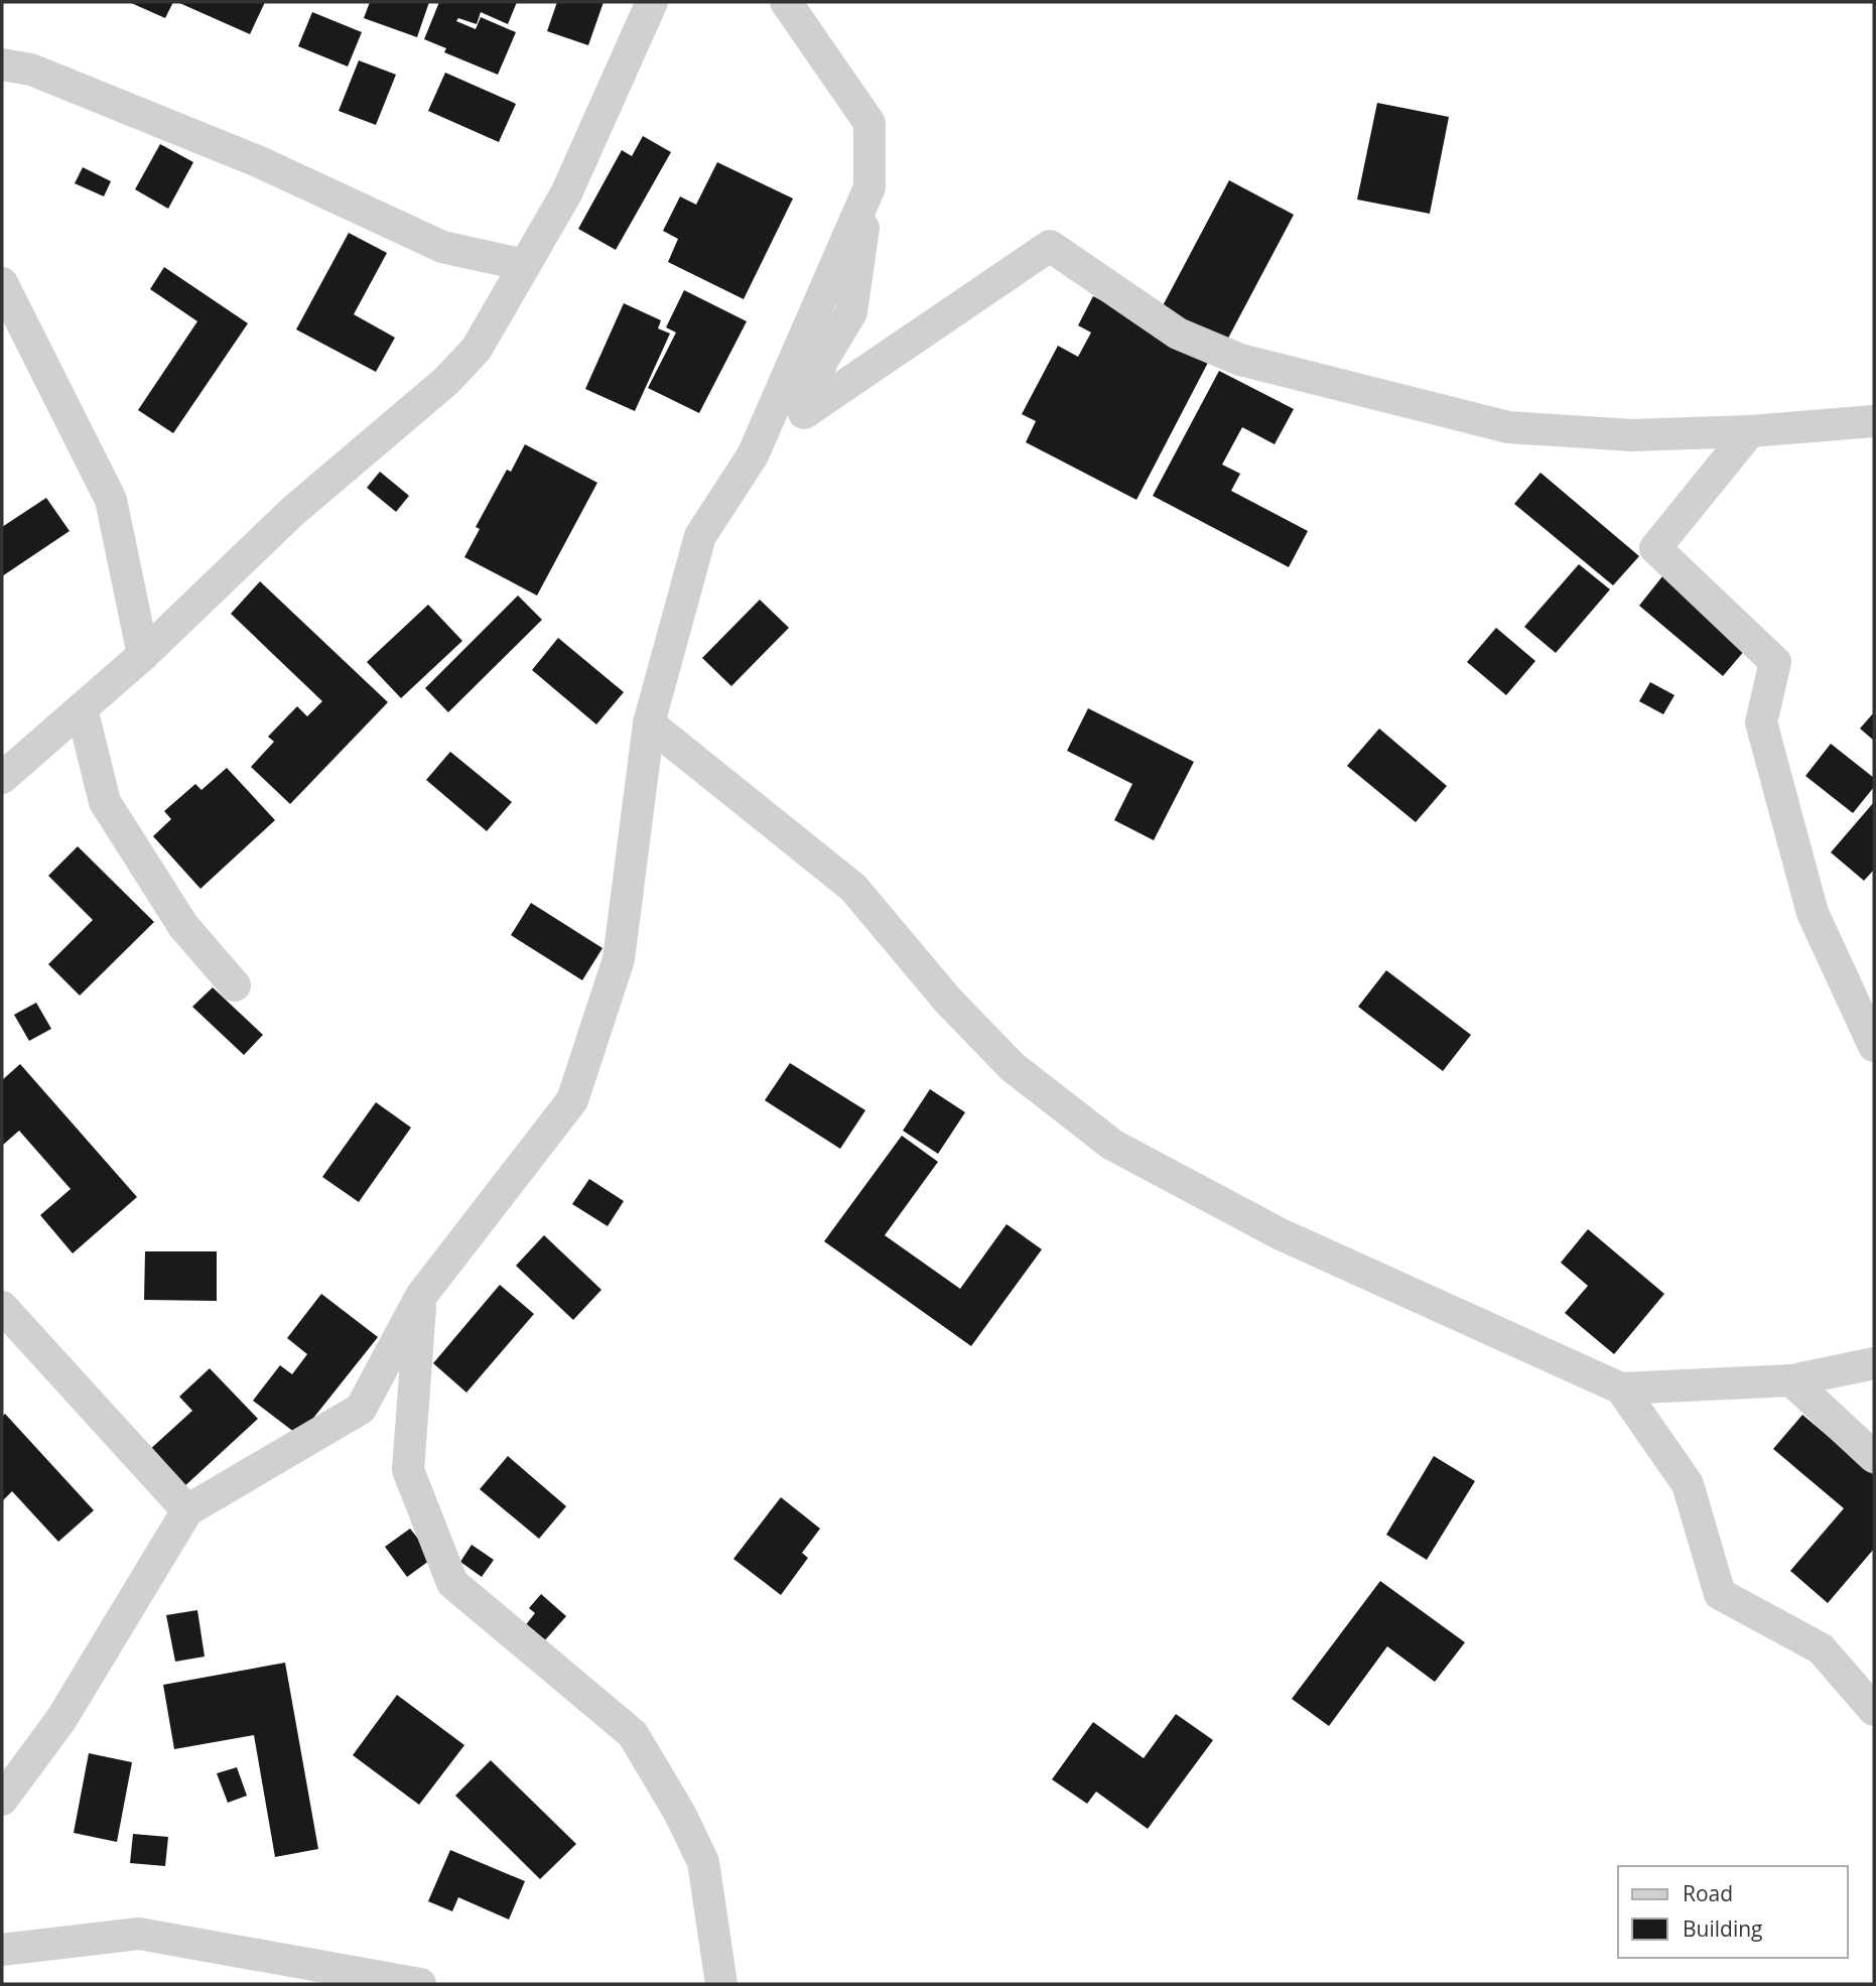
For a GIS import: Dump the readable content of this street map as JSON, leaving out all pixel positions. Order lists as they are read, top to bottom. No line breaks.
{"legend":["Road","Building"]}
